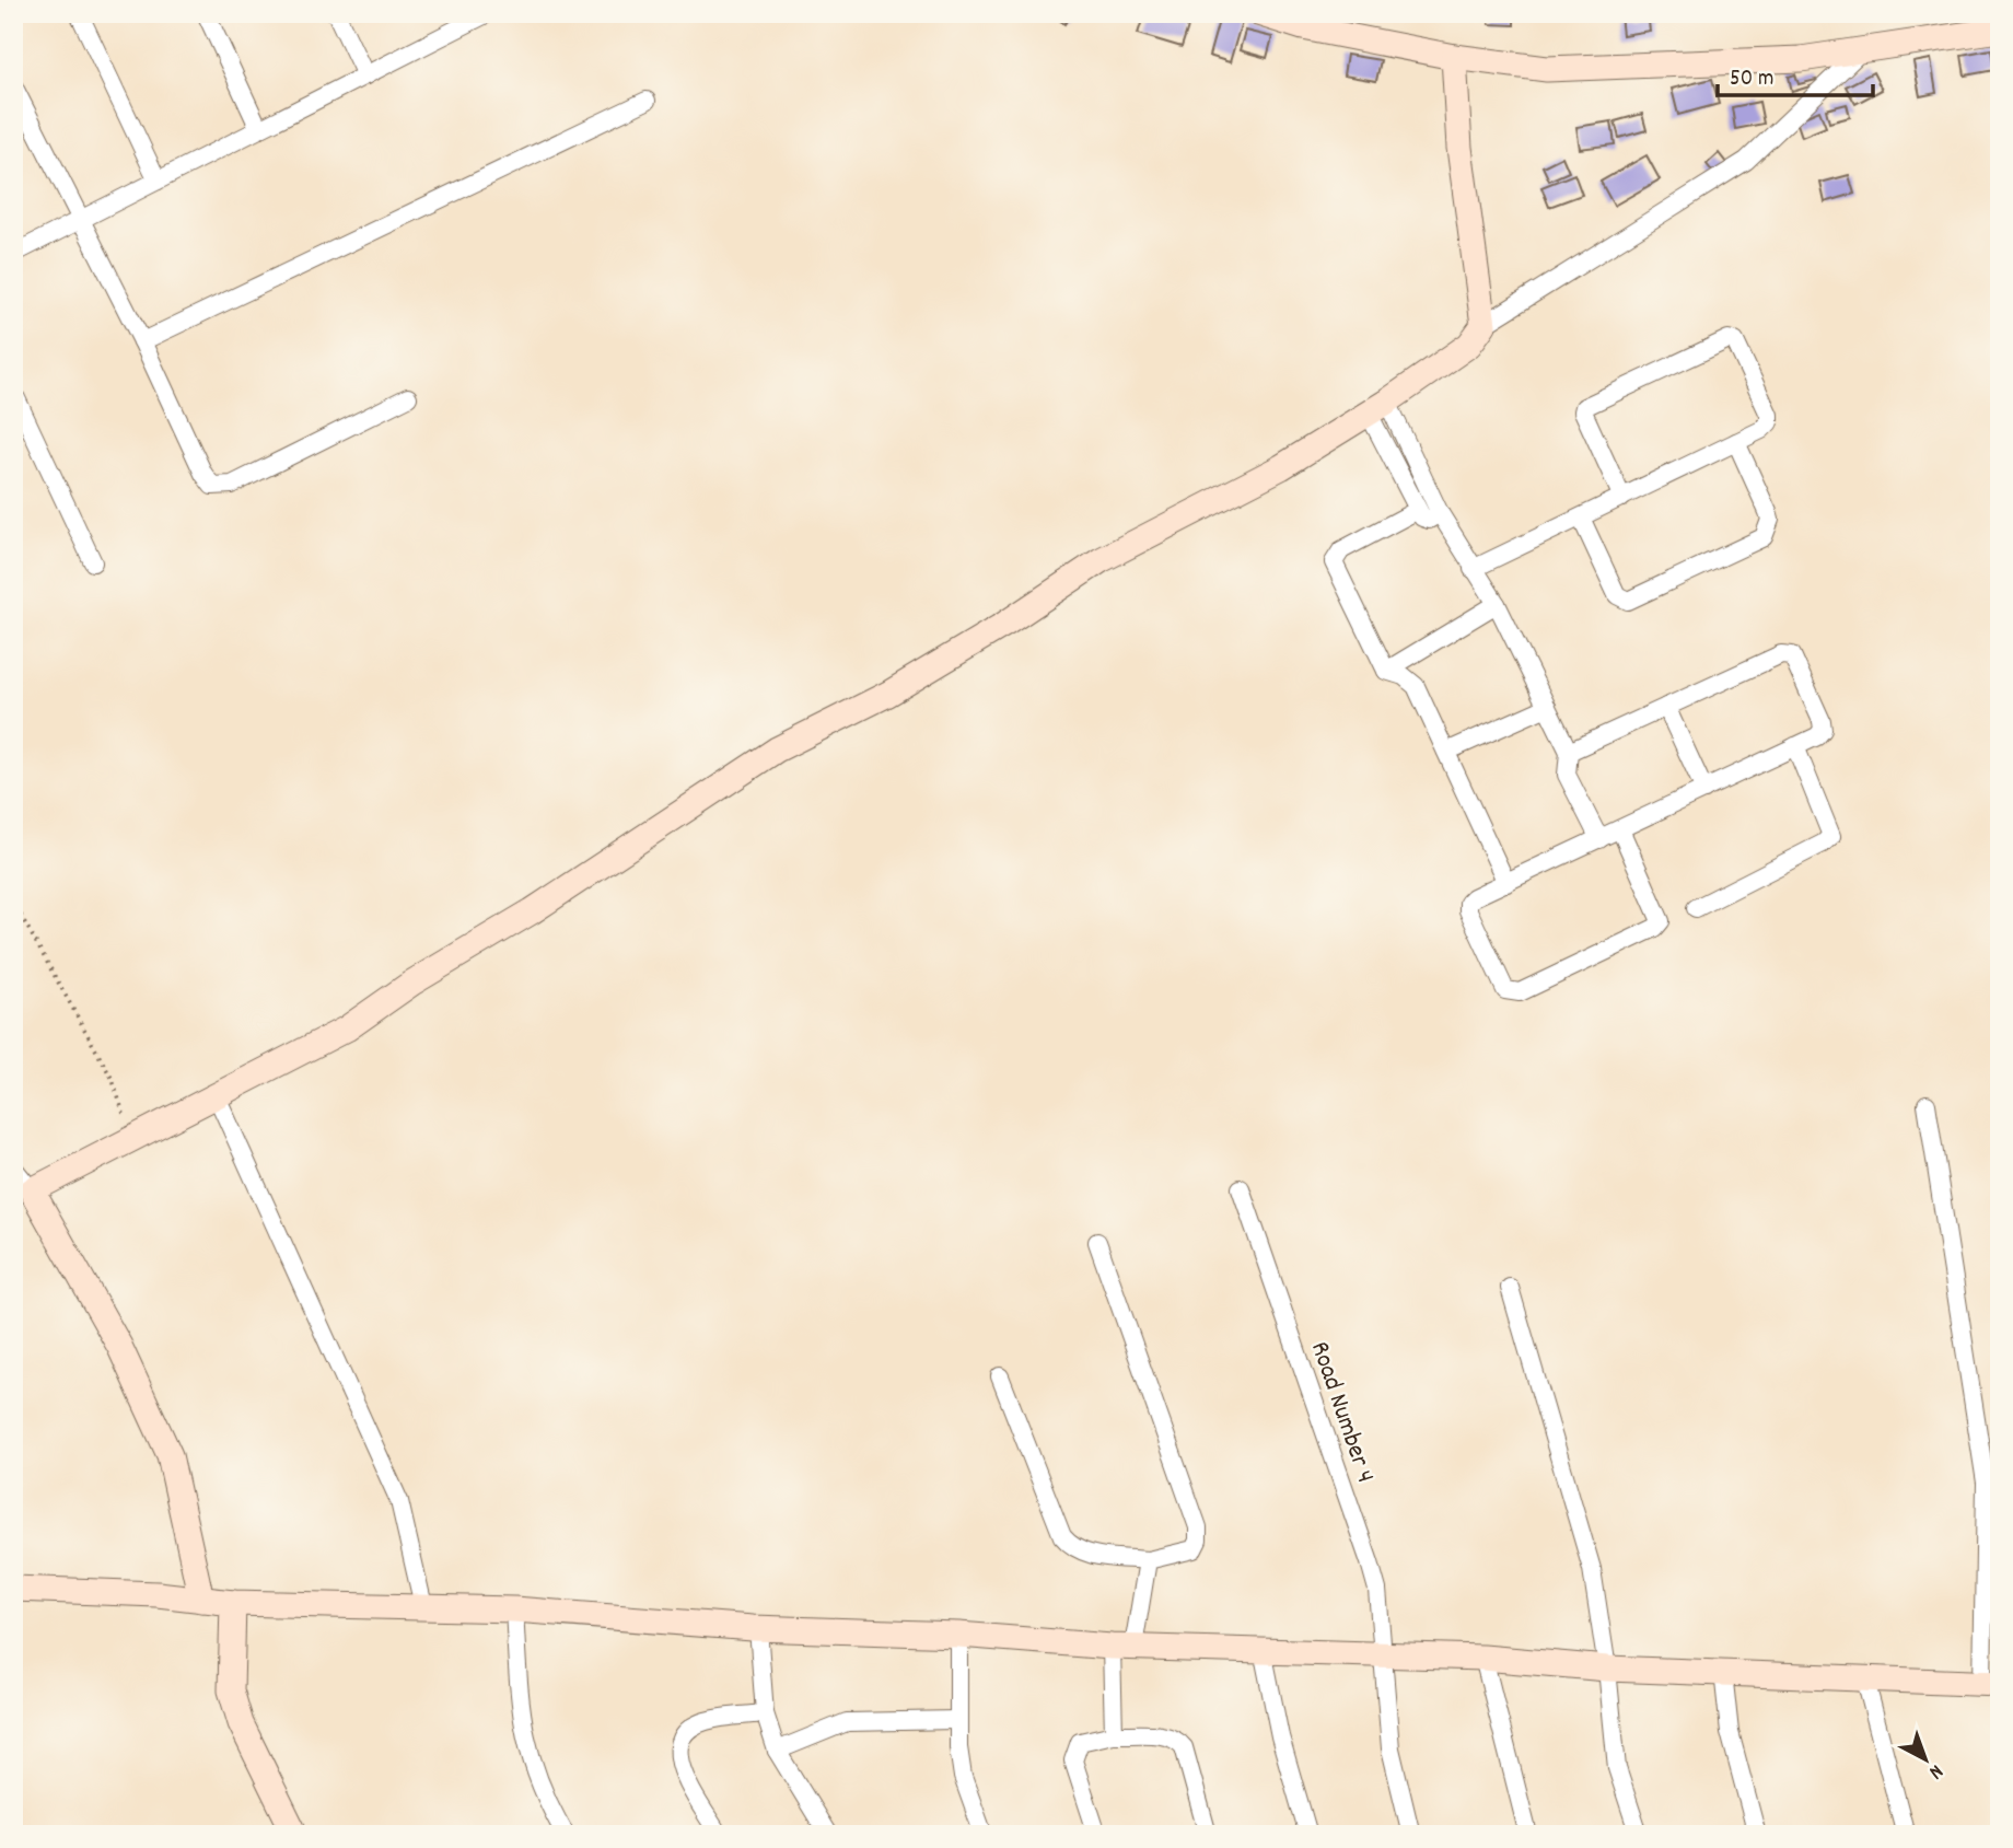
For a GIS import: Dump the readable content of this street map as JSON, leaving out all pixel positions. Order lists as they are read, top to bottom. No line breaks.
{"streets":{"street":["Road Number 4"]},"scale_bar":"50 m","north":"bottom right"}
